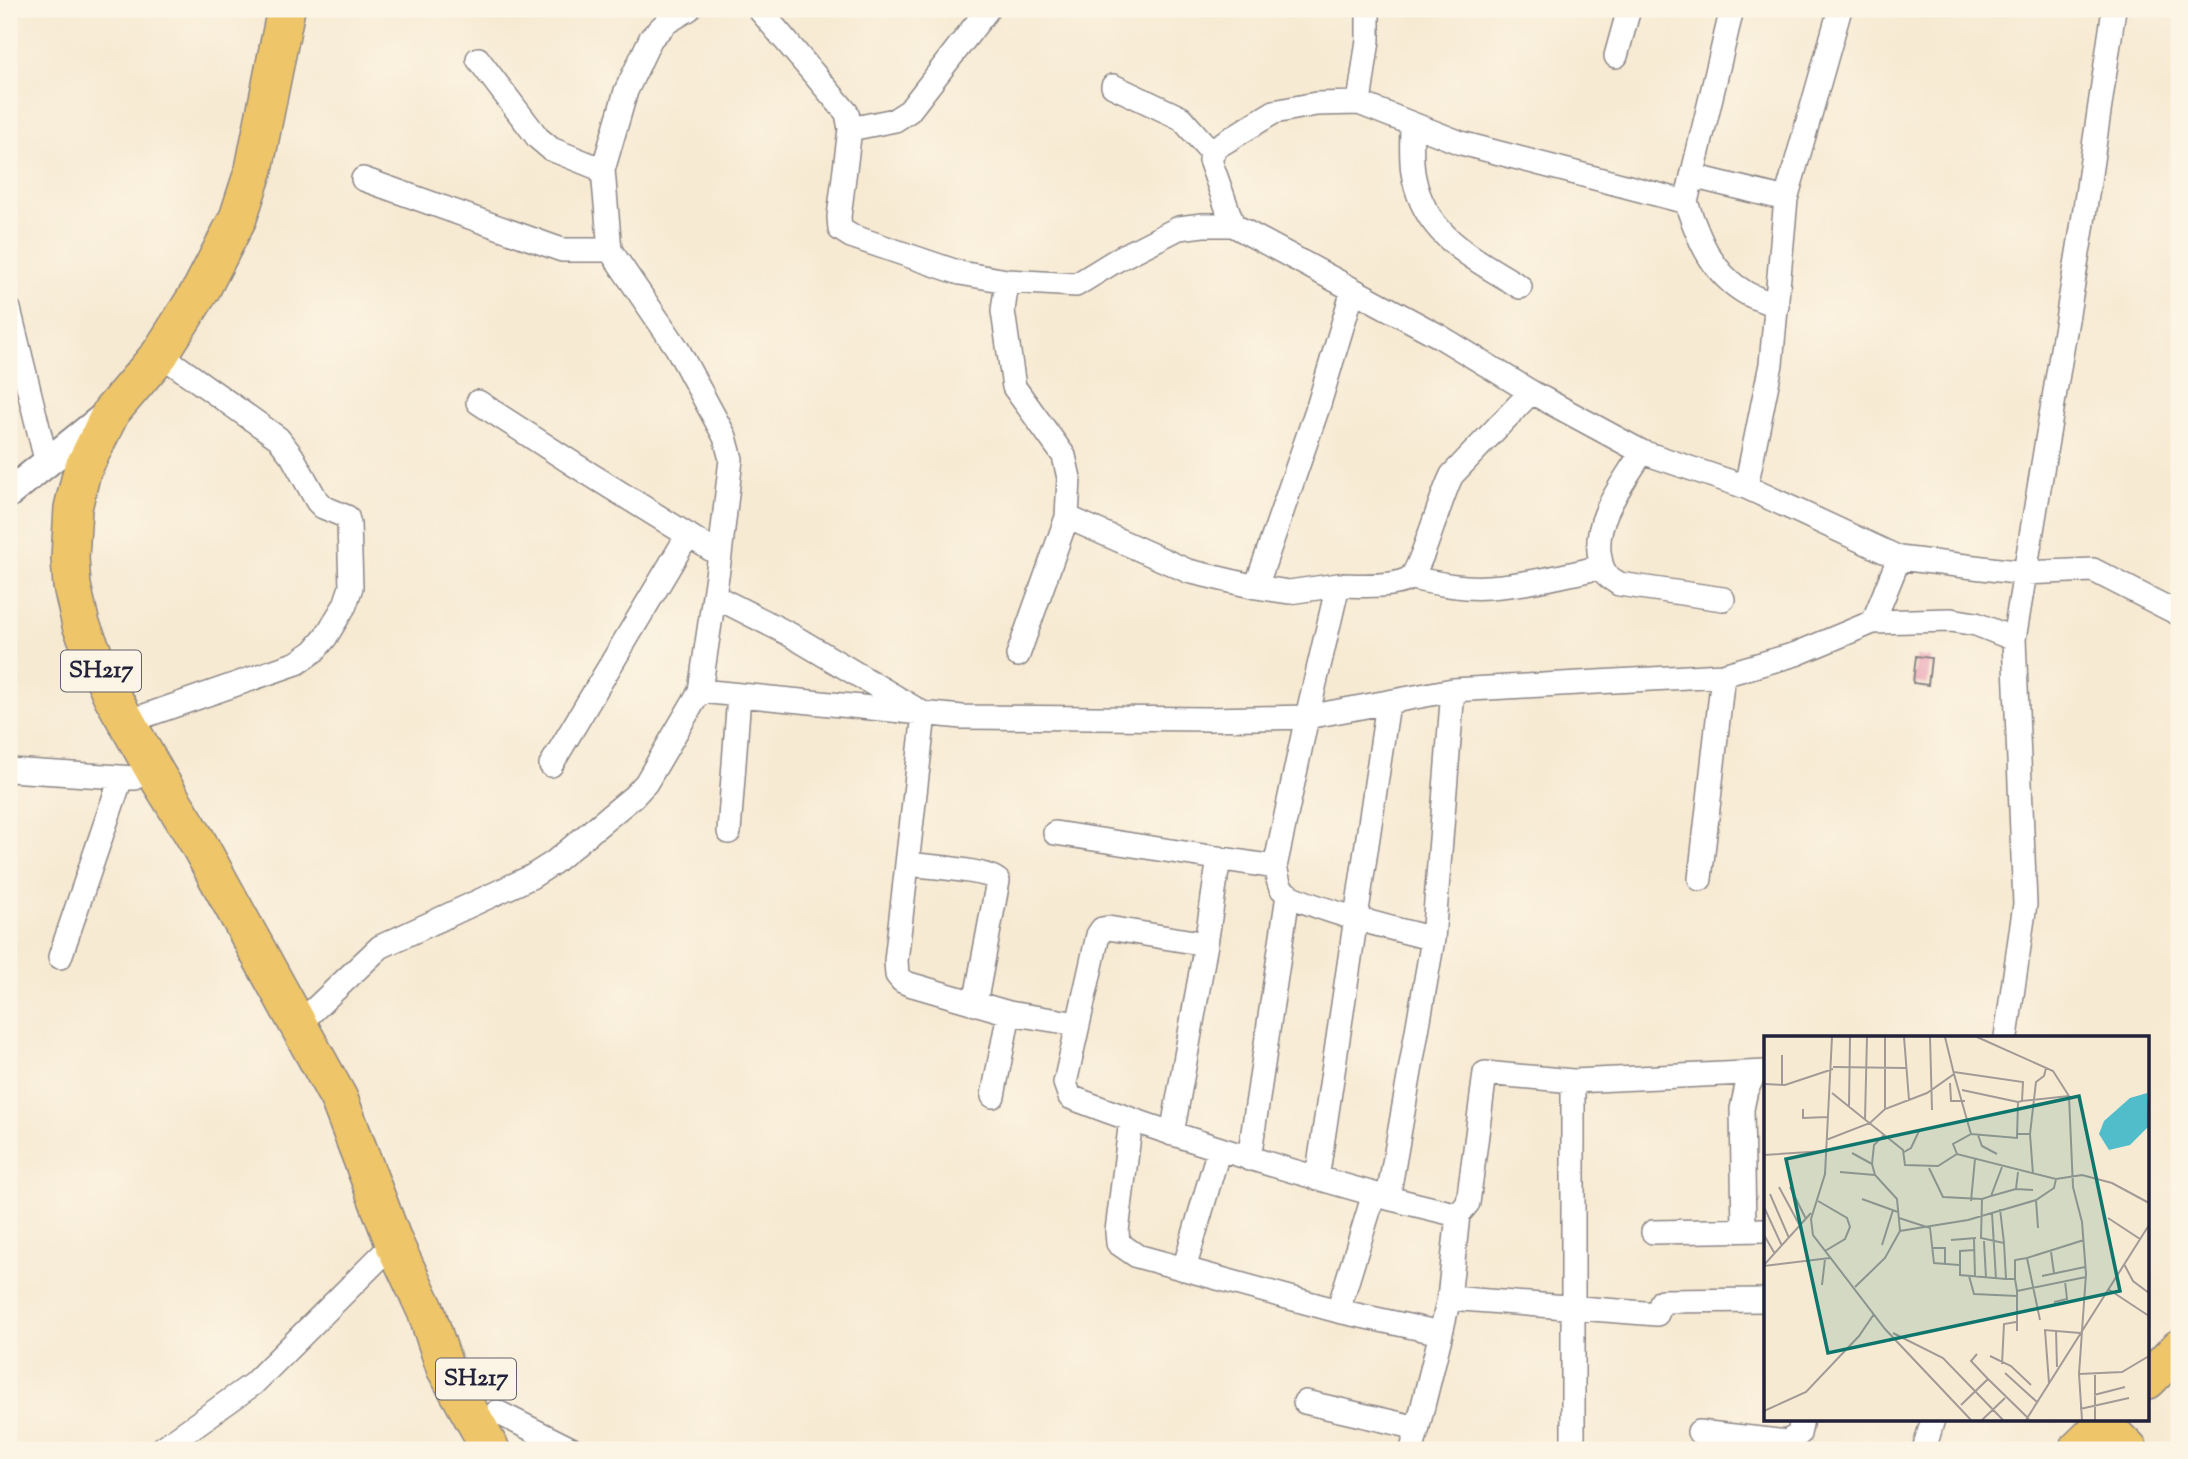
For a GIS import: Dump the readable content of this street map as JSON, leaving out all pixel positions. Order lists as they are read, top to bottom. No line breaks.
{"streets":{"main road":["SH217"]}}
